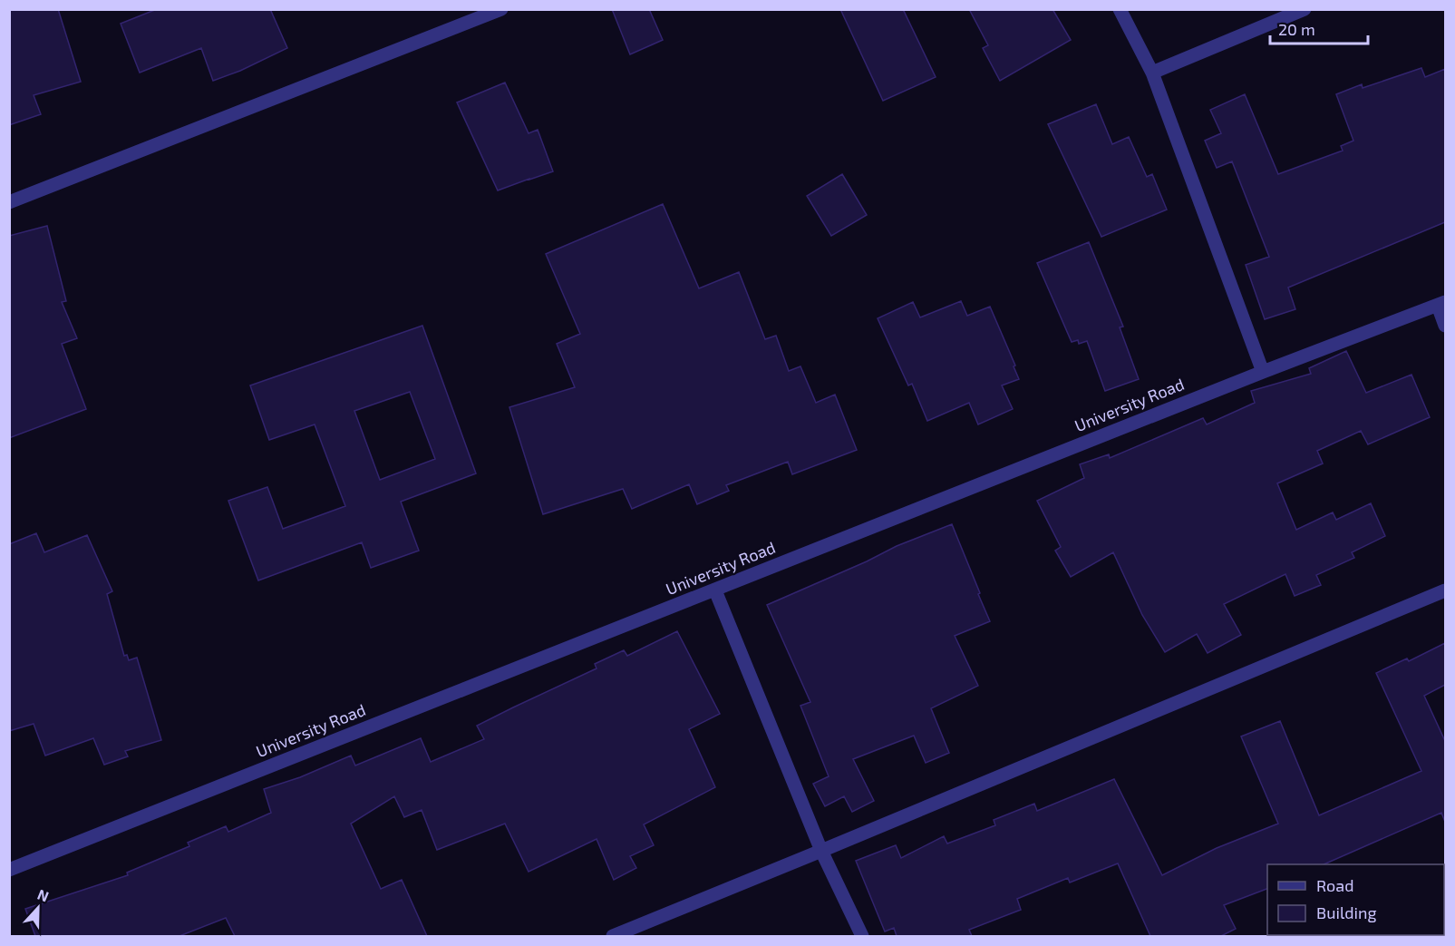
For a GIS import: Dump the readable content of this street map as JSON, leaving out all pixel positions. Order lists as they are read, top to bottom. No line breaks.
{"streets":{"street":["University Road"]},"legend":["Road","Building"],"scale_bar":"20 m","north":"top"}
